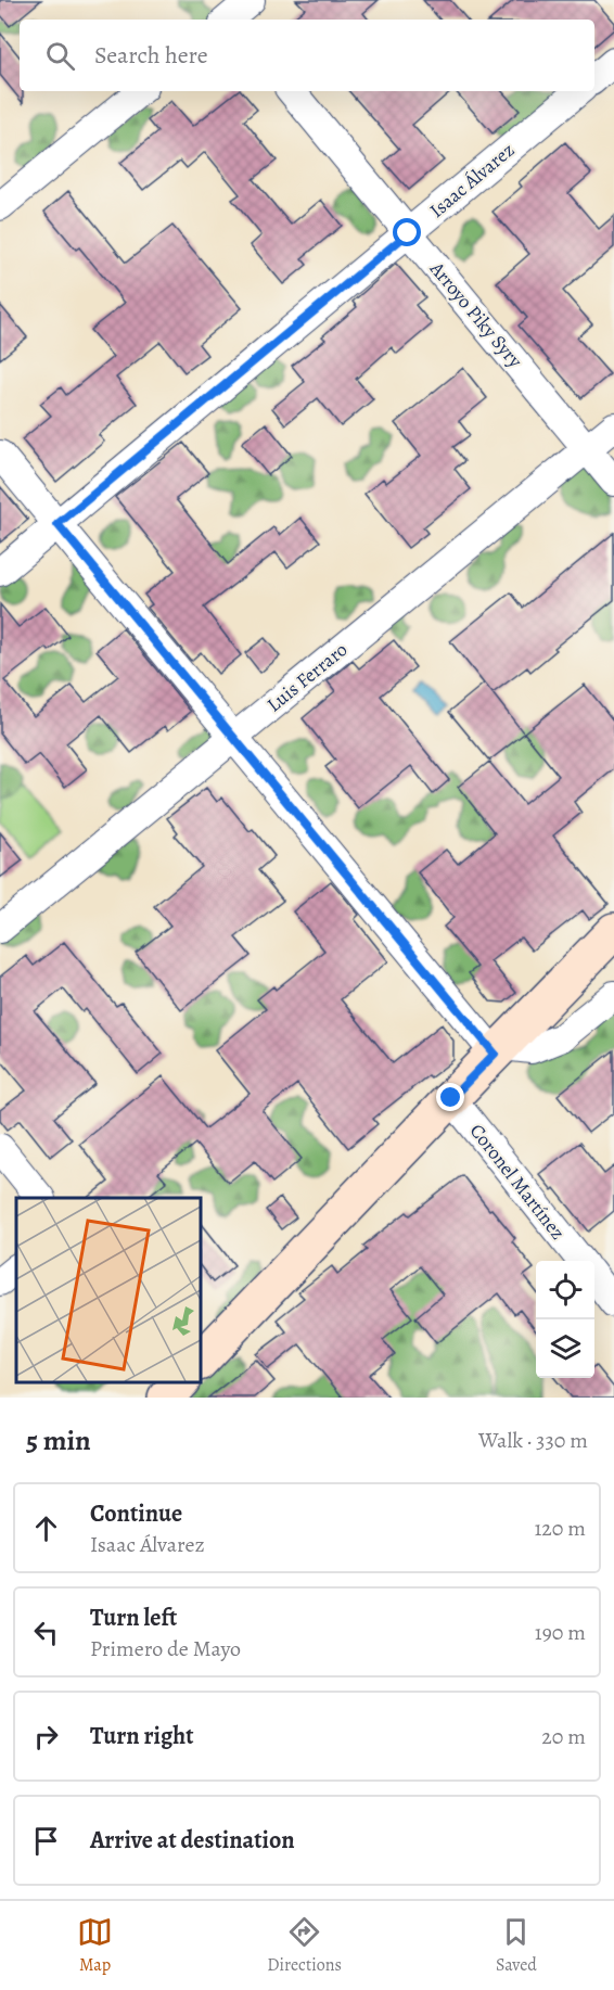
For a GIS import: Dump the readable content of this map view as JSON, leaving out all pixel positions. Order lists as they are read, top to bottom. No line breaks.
{"streets":{"street":["Isaac Álvarez","Arroyo Piky Syry","Luis Ferraro","Coronel Martínez"]},"crossings":[["Isaac Álvarez","Arroyo Piky Syry"],["Arroyo Piky Syry","Luis Ferraro"]],"page":{"search":"Search here","heading":["5 min","Walk · 330 m"],"list":[["Continue","Isaac Álvarez","120 m"],["Turn left","Primero de Mayo","190 m"],["Turn right","20 m"],"Arrive at destination"],"nav":["Map","Directions","Saved"]}}
